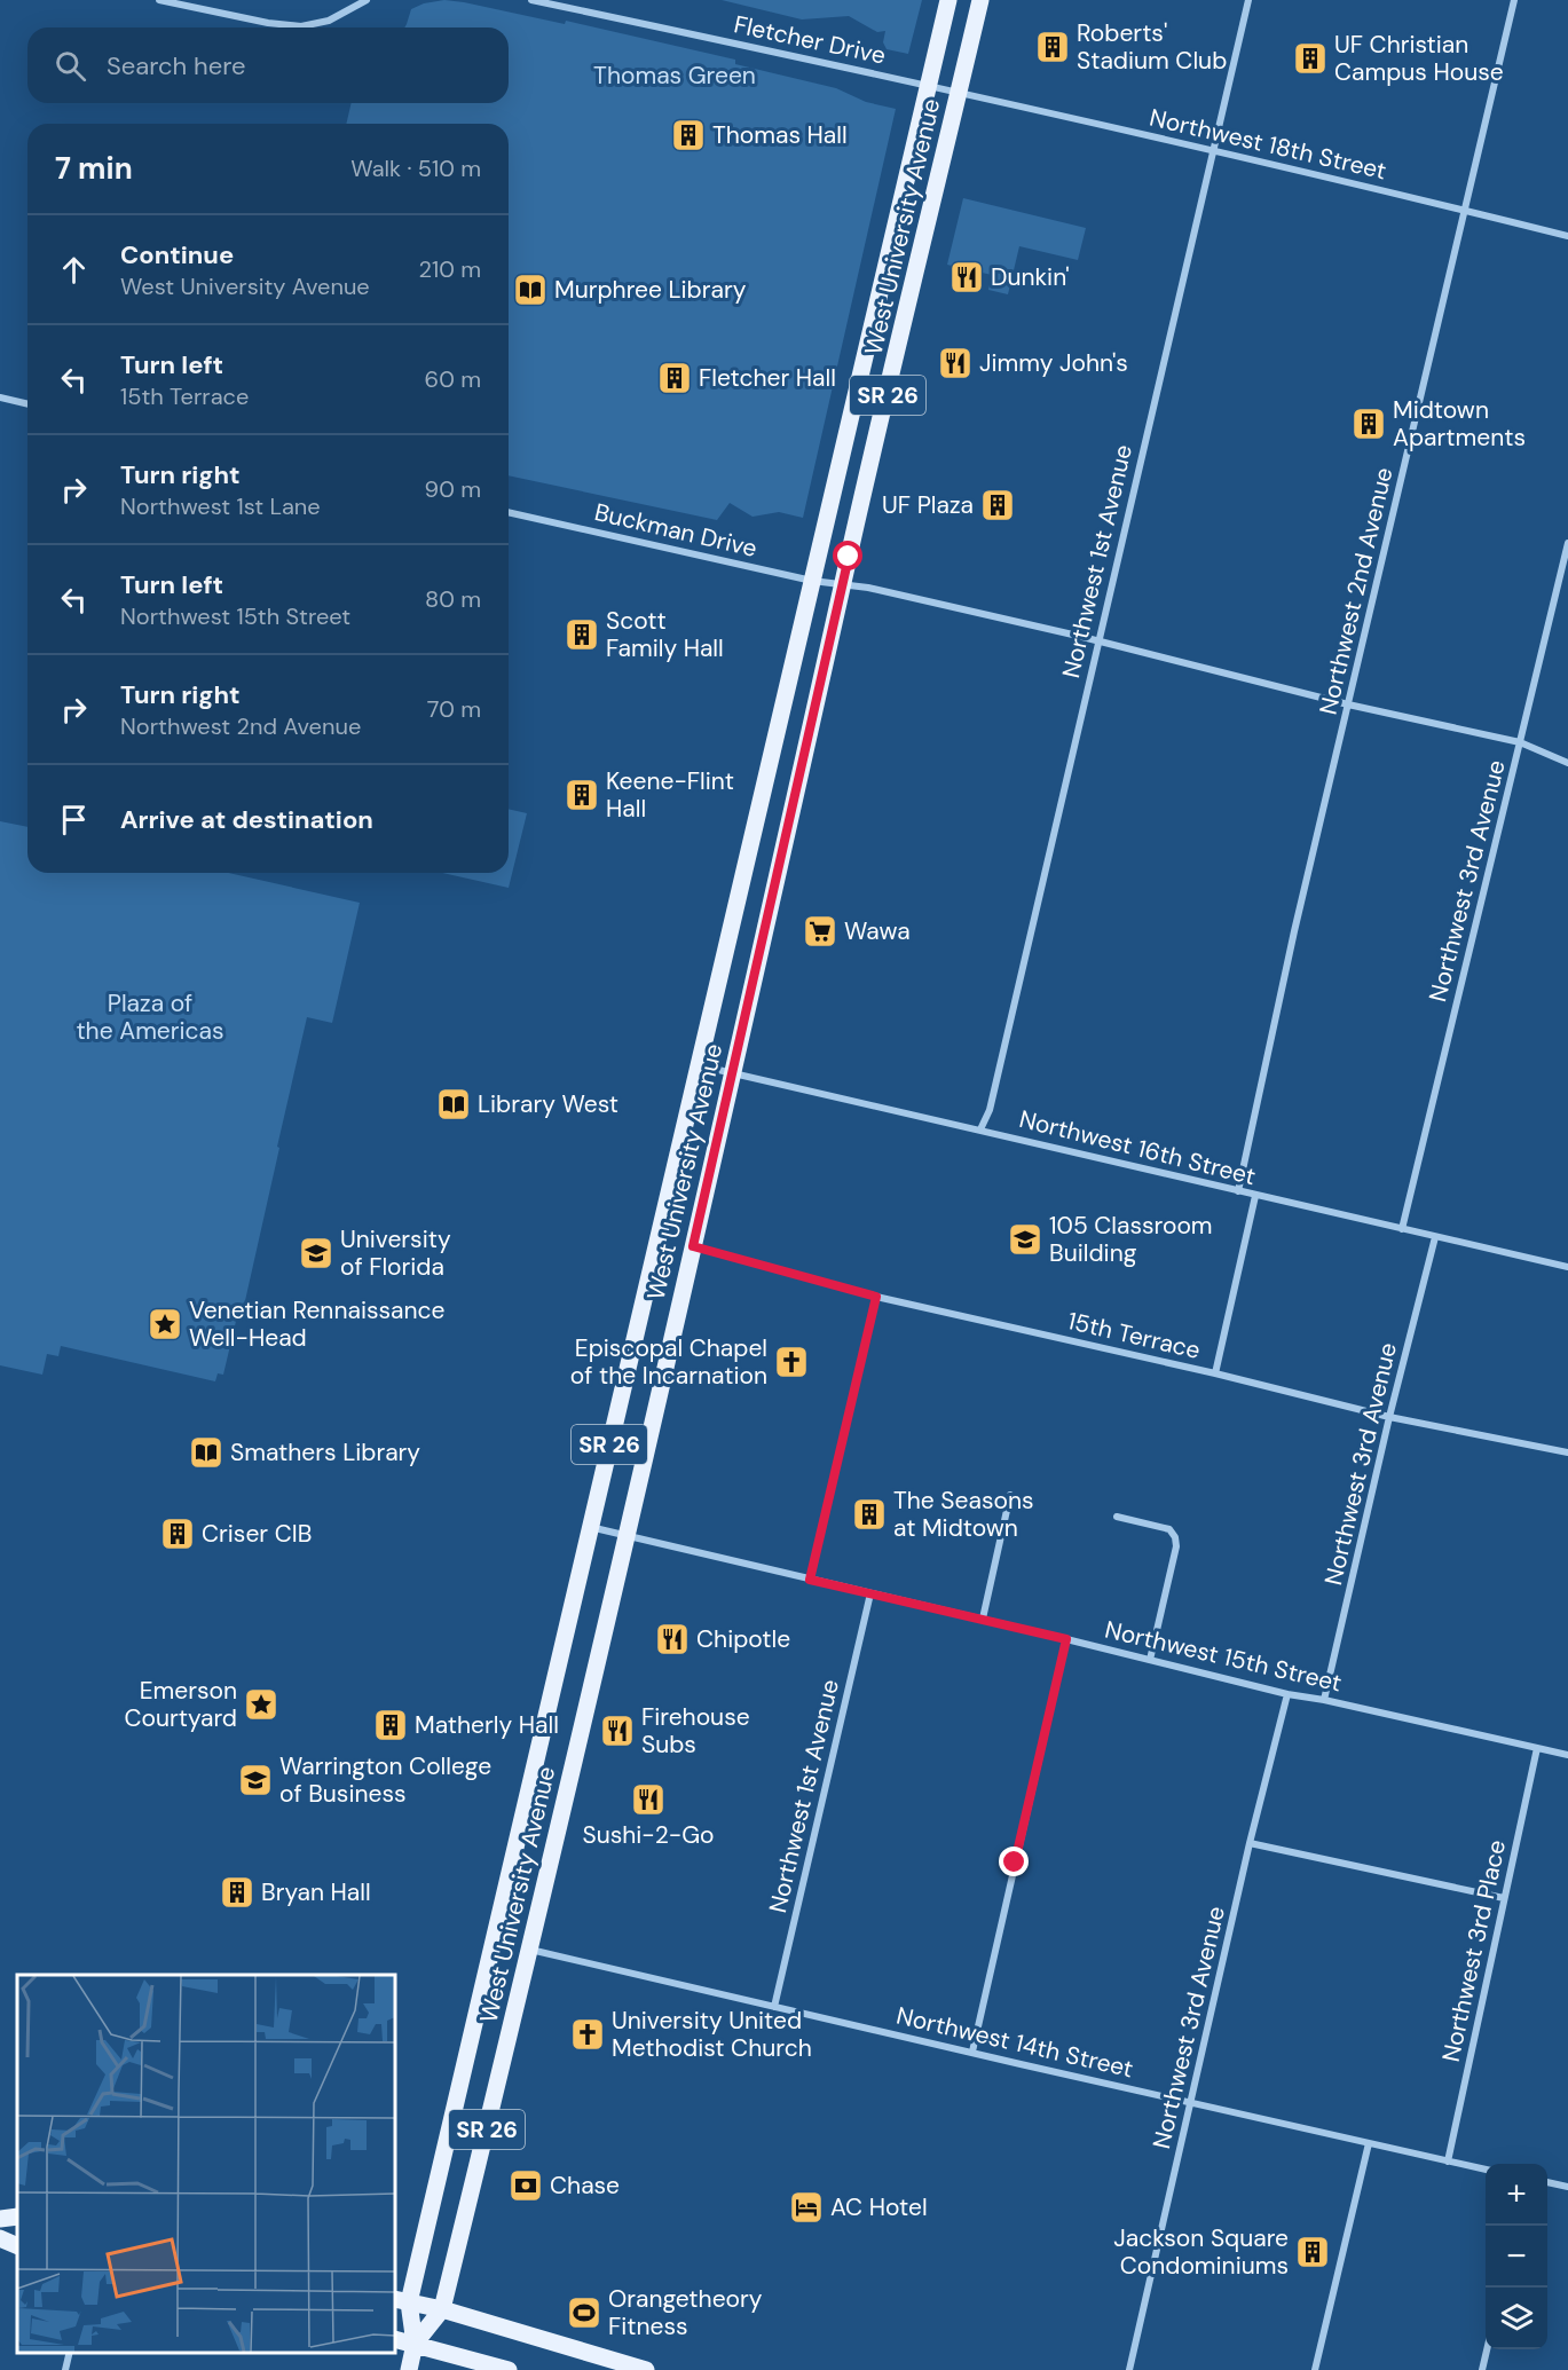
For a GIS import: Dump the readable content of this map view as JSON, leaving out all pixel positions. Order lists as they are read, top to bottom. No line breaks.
{"streets":{"main road":["West University Avenue","SR 26"],"street":["Fletcher Drive","Northwest 18th Street","Buckman Drive","Northwest 1st Avenue","Northwest 2nd Avenue","Northwest 3rd Avenue","Northwest 16th Street","15th Terrace","Northwest 15th Street","Northwest 3rd Place","Northwest 14th Street"]},"crossings":[["Fletcher Drive","Northwest 18th Street"],["Fletcher Drive","West University Avenue"],["Northwest 18th Street","West University Avenue"],["Northwest 18th Street","Northwest 1st Avenue"],["Northwest 18th Street","Northwest 2nd Avenue"],["West University Avenue","Buckman Drive"],["West University Avenue","Northwest 16th Street"],["West University Avenue","15th Terrace"],["West University Avenue","Northwest 15th Street"],["West University Avenue","Northwest 14th Street"],["Buckman Drive","Northwest 1st Avenue"],["Buckman Drive","Northwest 2nd Avenue"],["Buckman Drive","Northwest 3rd Avenue"],["Northwest 1st Avenue","Northwest 16th Street"],["Northwest 1st Avenue","Northwest 15th Street"],["Northwest 1st Avenue","Northwest 14th Street"],["Northwest 2nd Avenue","Northwest 16th Street"],["Northwest 3rd Avenue","Northwest 16th Street"],["Northwest 3rd Avenue","15th Terrace"],["Northwest 3rd Avenue","Northwest 15th Street"],["Northwest 3rd Avenue","Northwest 14th Street"],["Northwest 15th Street","Northwest 3rd Place"],["Northwest 3rd Place","Northwest 14th Street"]],"parks":["Thomas Green","Plaza of the Americas"],"places":{"building":["Roberts' Stadium Club","UF Christian Campus House","Thomas Hall","Fletcher Hall","Midtown Apartments","UF Plaza","Scott Family Hall","Keene-Flint Hall","The Seasons at Midtown","Criser CIB","Matherly Hall","Bryan Hall","Jackson Square Condominiums"],"restaurant":["Dunkin'","Jimmy John's","Chipotle","Firehouse Subs","Sushi-2-Go"],"library":["Murphree Library","Library West","Smathers Library"],"supermarket":["Wawa"],"school or university":["105 Classroom Building","University of Florida","Warrington College of Business"],"place":["Venetian Rennaissance Well-Head","Emerson Courtyard"],"church":["Episcopal Chapel of the Incarnation","University United Methodist Church"],"bank":["Chase"],"hotel":["AC Hotel"],"sports":["Orangetheory Fitness"]},"page":{"search":"Search here","heading":["7 min","Walk · 510 m"],"list":[["Continue","West University Avenue","210 m"],["Turn left","15th Terrace","60 m"],["Turn right","Northwest 1st Lane","90 m"],["Turn left","Northwest 15th Street","80 m"],["Turn right","Northwest 2nd Avenue","70 m"],"Arrive at destination"],"map_buttons":["+","−"]}}
